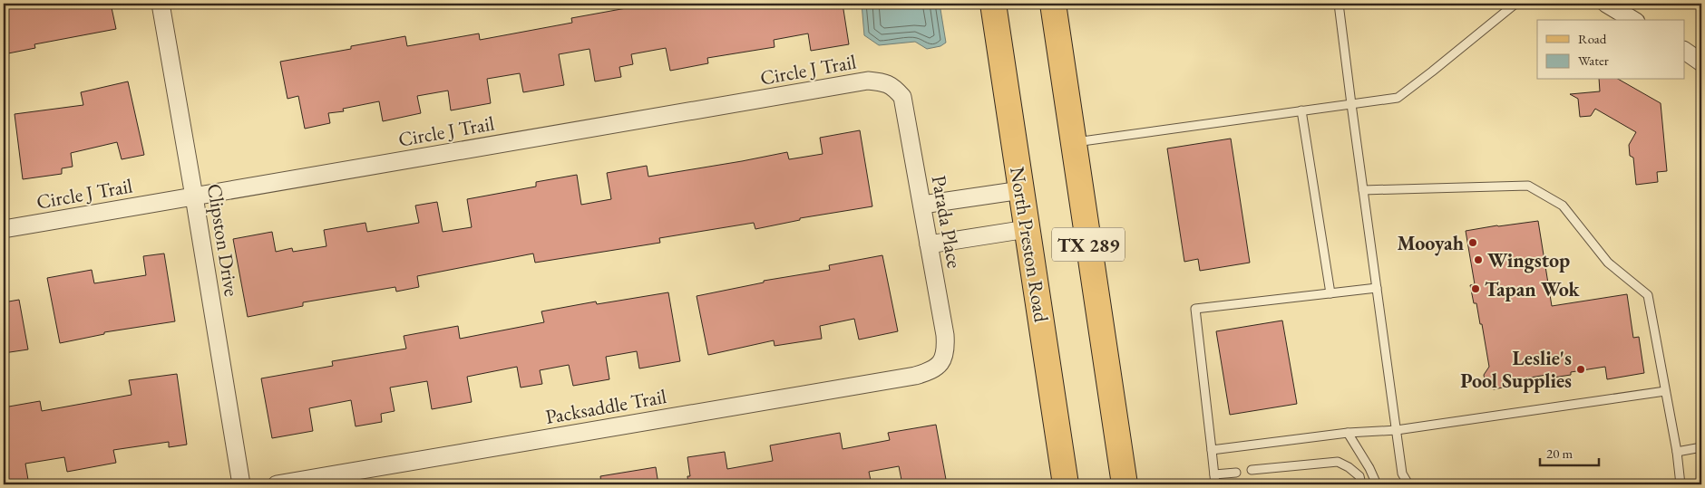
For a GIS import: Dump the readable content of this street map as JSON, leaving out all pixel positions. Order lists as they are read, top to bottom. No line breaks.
{"streets":{"main road":["North Preston Road","TX 289"],"street":["Circle J Trail","Parada Place","Clipston Drive","Packsaddle Trail"]},"crossings":[["Circle J Trail","Parada Place"],["Circle J Trail","Clipston Drive"],["Parada Place","Packsaddle Trail"]],"places":["Mooyah","Wingstop","Tapan Wok","Leslie's Pool Supplies"],"legend":["Road","Water"],"scale_bar":"20 m"}
